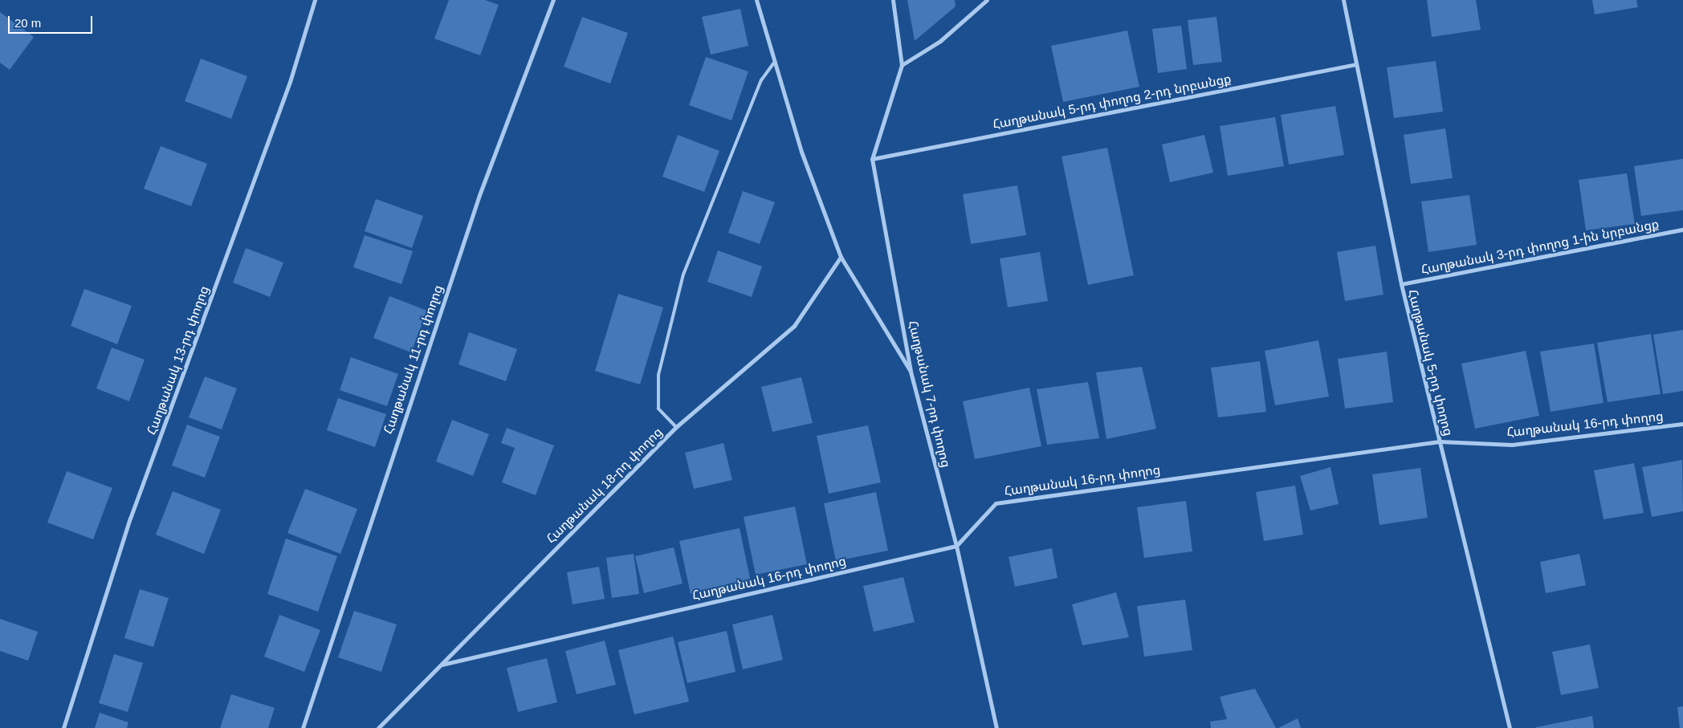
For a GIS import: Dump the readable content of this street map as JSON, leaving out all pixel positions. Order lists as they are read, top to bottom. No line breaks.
{"streets":{"street":["Հաղթանակ 5-րդ փողոց 2-րդ նրբանցք","Հաղթանակ 3-րդ փողոց 1-ին նրբանցք","Հաղթանակ 11-րդ փողոց","Հաղթանակ 13-րդ փողոց","Հաղթանակ 5-րդ փողոց","Հաղթանակ 7-րդ փողոց","Հաղթանակ 16-րդ փողոց","Հաղթանակ 18-րդ փողոց"]},"crossings":[["Հաղթանակ 5-րդ փողոց 2-րդ նրբանցք","Հաղթանակ 5-րդ փողոց"],["Հաղթանակ 5-րդ փողոց 2-րդ նրբանցք","Հաղթանակ 7-րդ փողոց"],["Հաղթանակ 3-րդ փողոց 1-ին նրբանցք","Հաղթանակ 5-րդ փողոց"],["Հաղթանակ 5-րդ փողոց","Հաղթանակ 16-րդ փողոց"],["Հաղթանակ 7-րդ փողոց","Հաղթանակ 16-րդ փողոց"],["Հաղթանակ 16-րդ փողոց","Հաղթանակ 18-րդ փողոց"]],"scale_bar":"20 m"}
